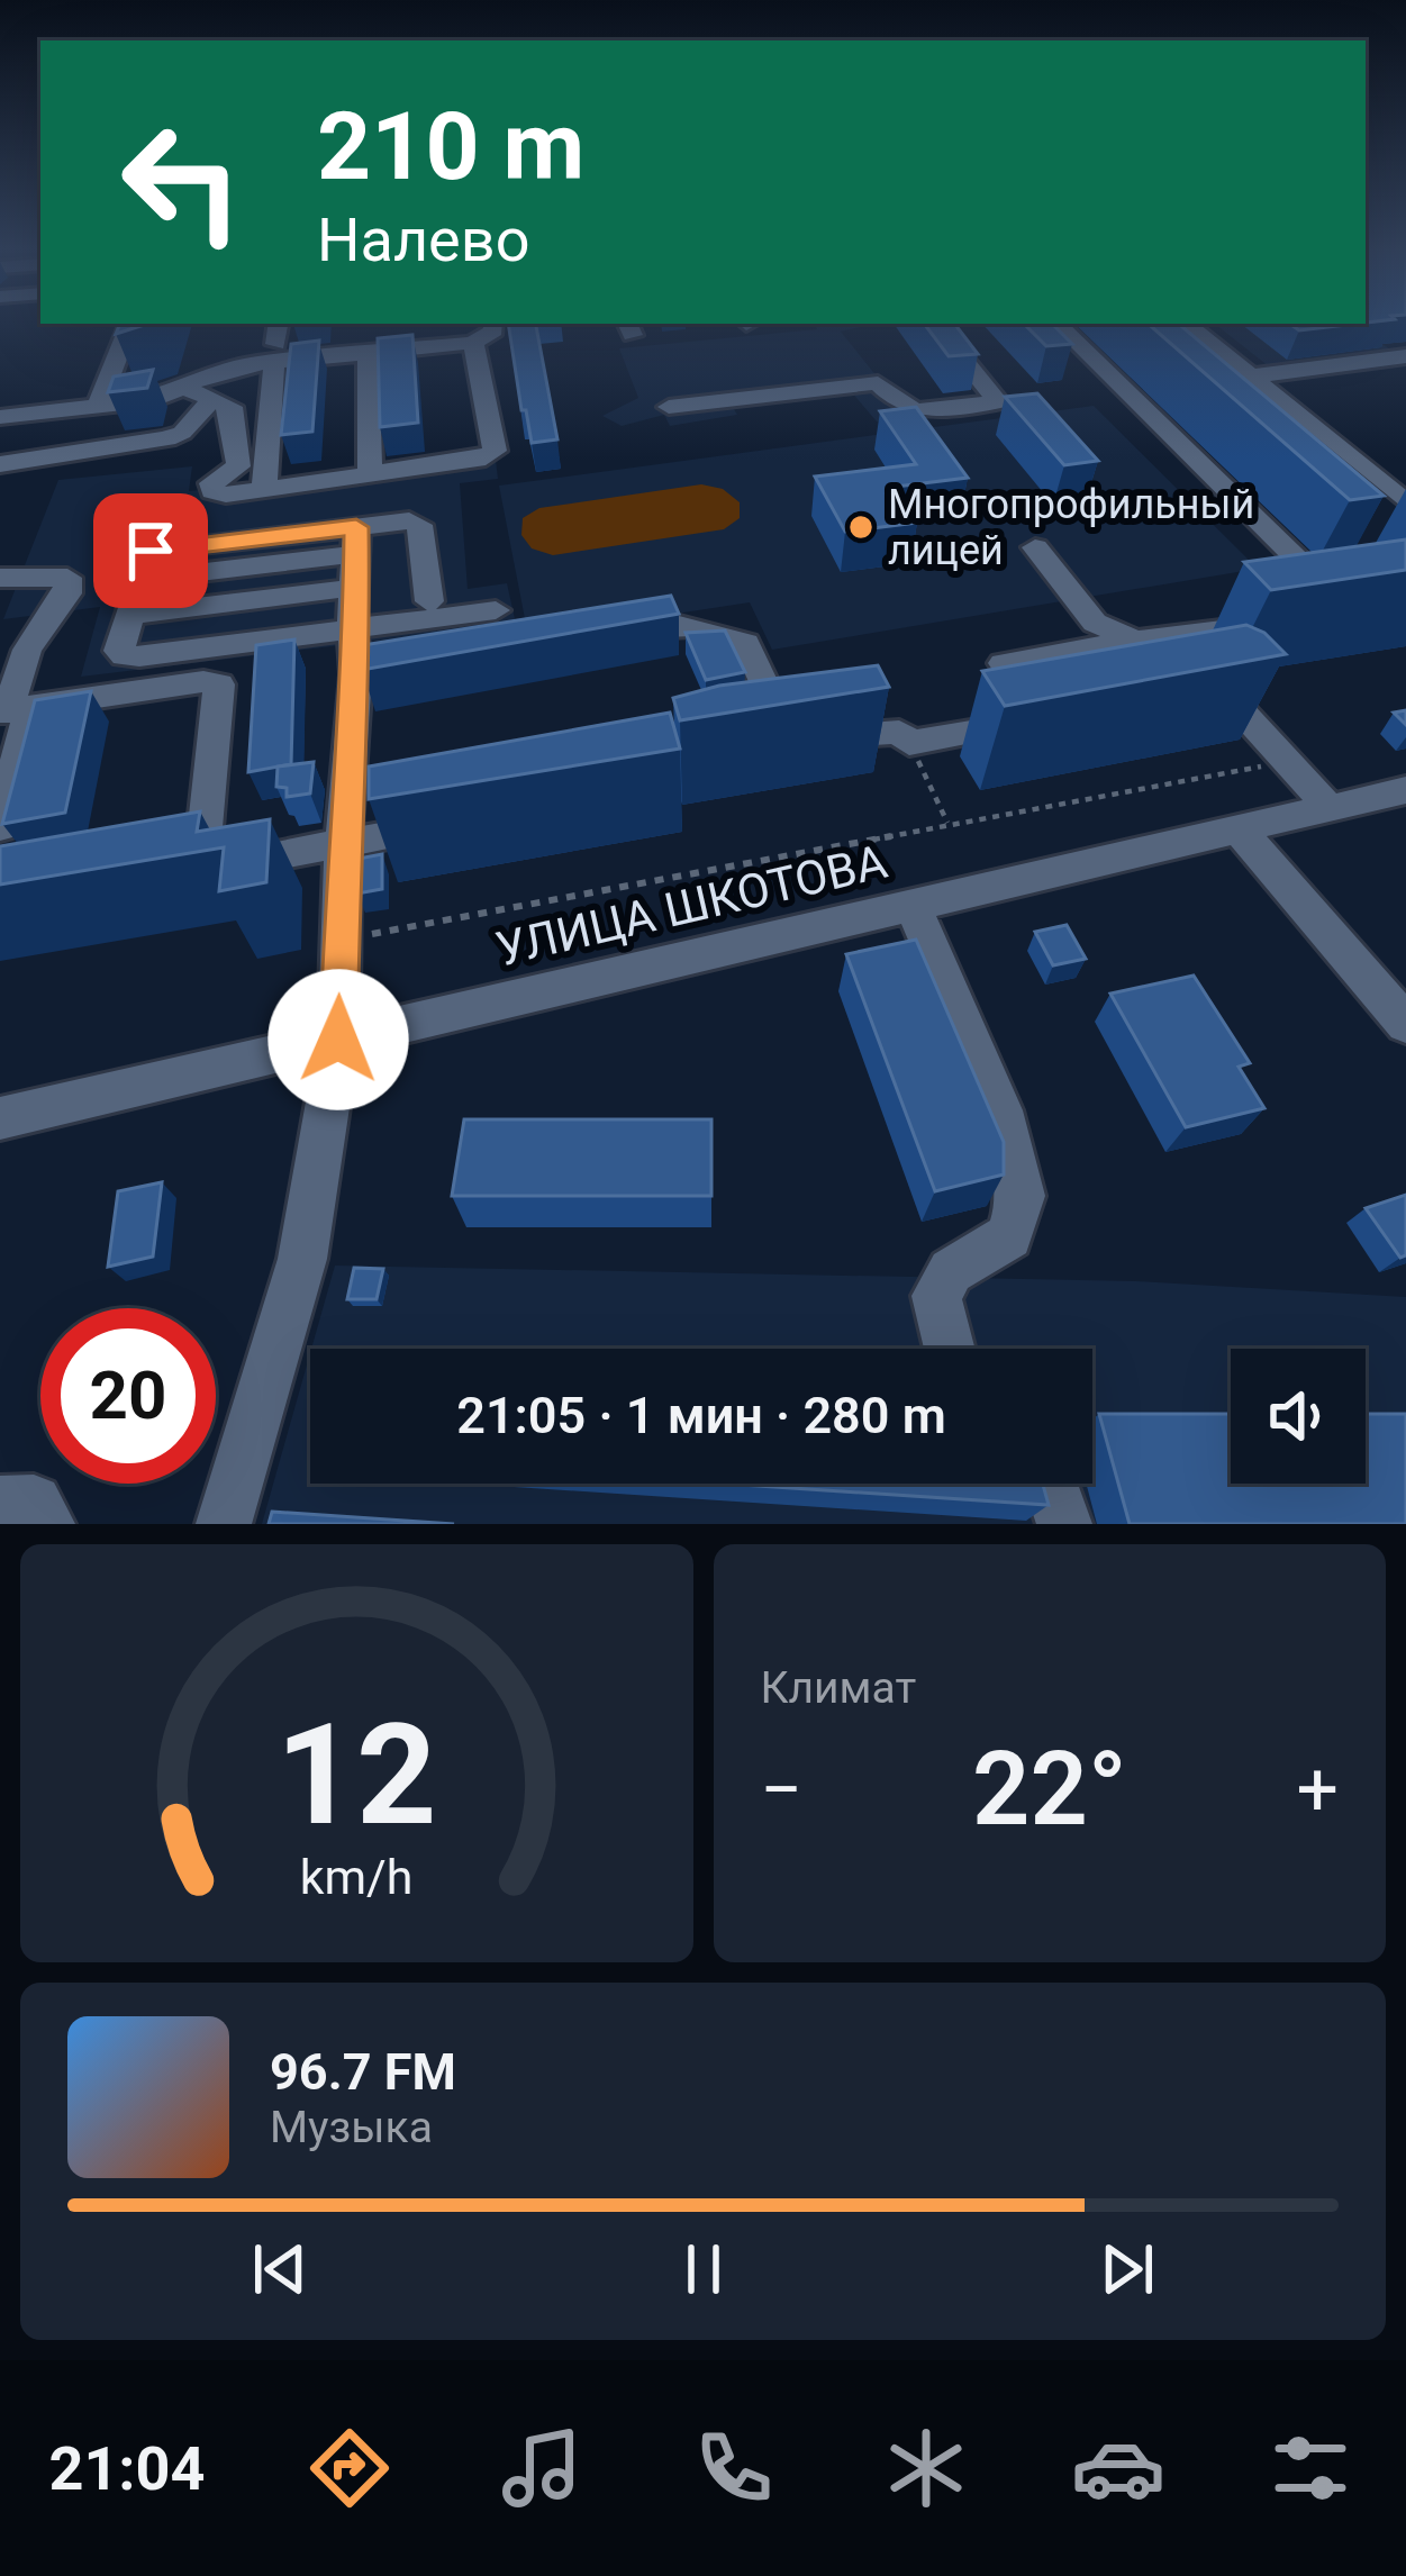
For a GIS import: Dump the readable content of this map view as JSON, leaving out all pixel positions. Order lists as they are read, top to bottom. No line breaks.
{"streets":{"street":["УЛИЦА ШКОТОВА"]},"places":["Многопрофильный лицей"],"page":{"turn":["210 m","Налево"],"limit":"20","trip":"21:05 · 1 мин · 280 m","tile":"Климат","heat":["−","22°","+"],"song":["96.7 FM","Музыка"],"tabs":"21:04","gauge":["12","km/h"]}}
